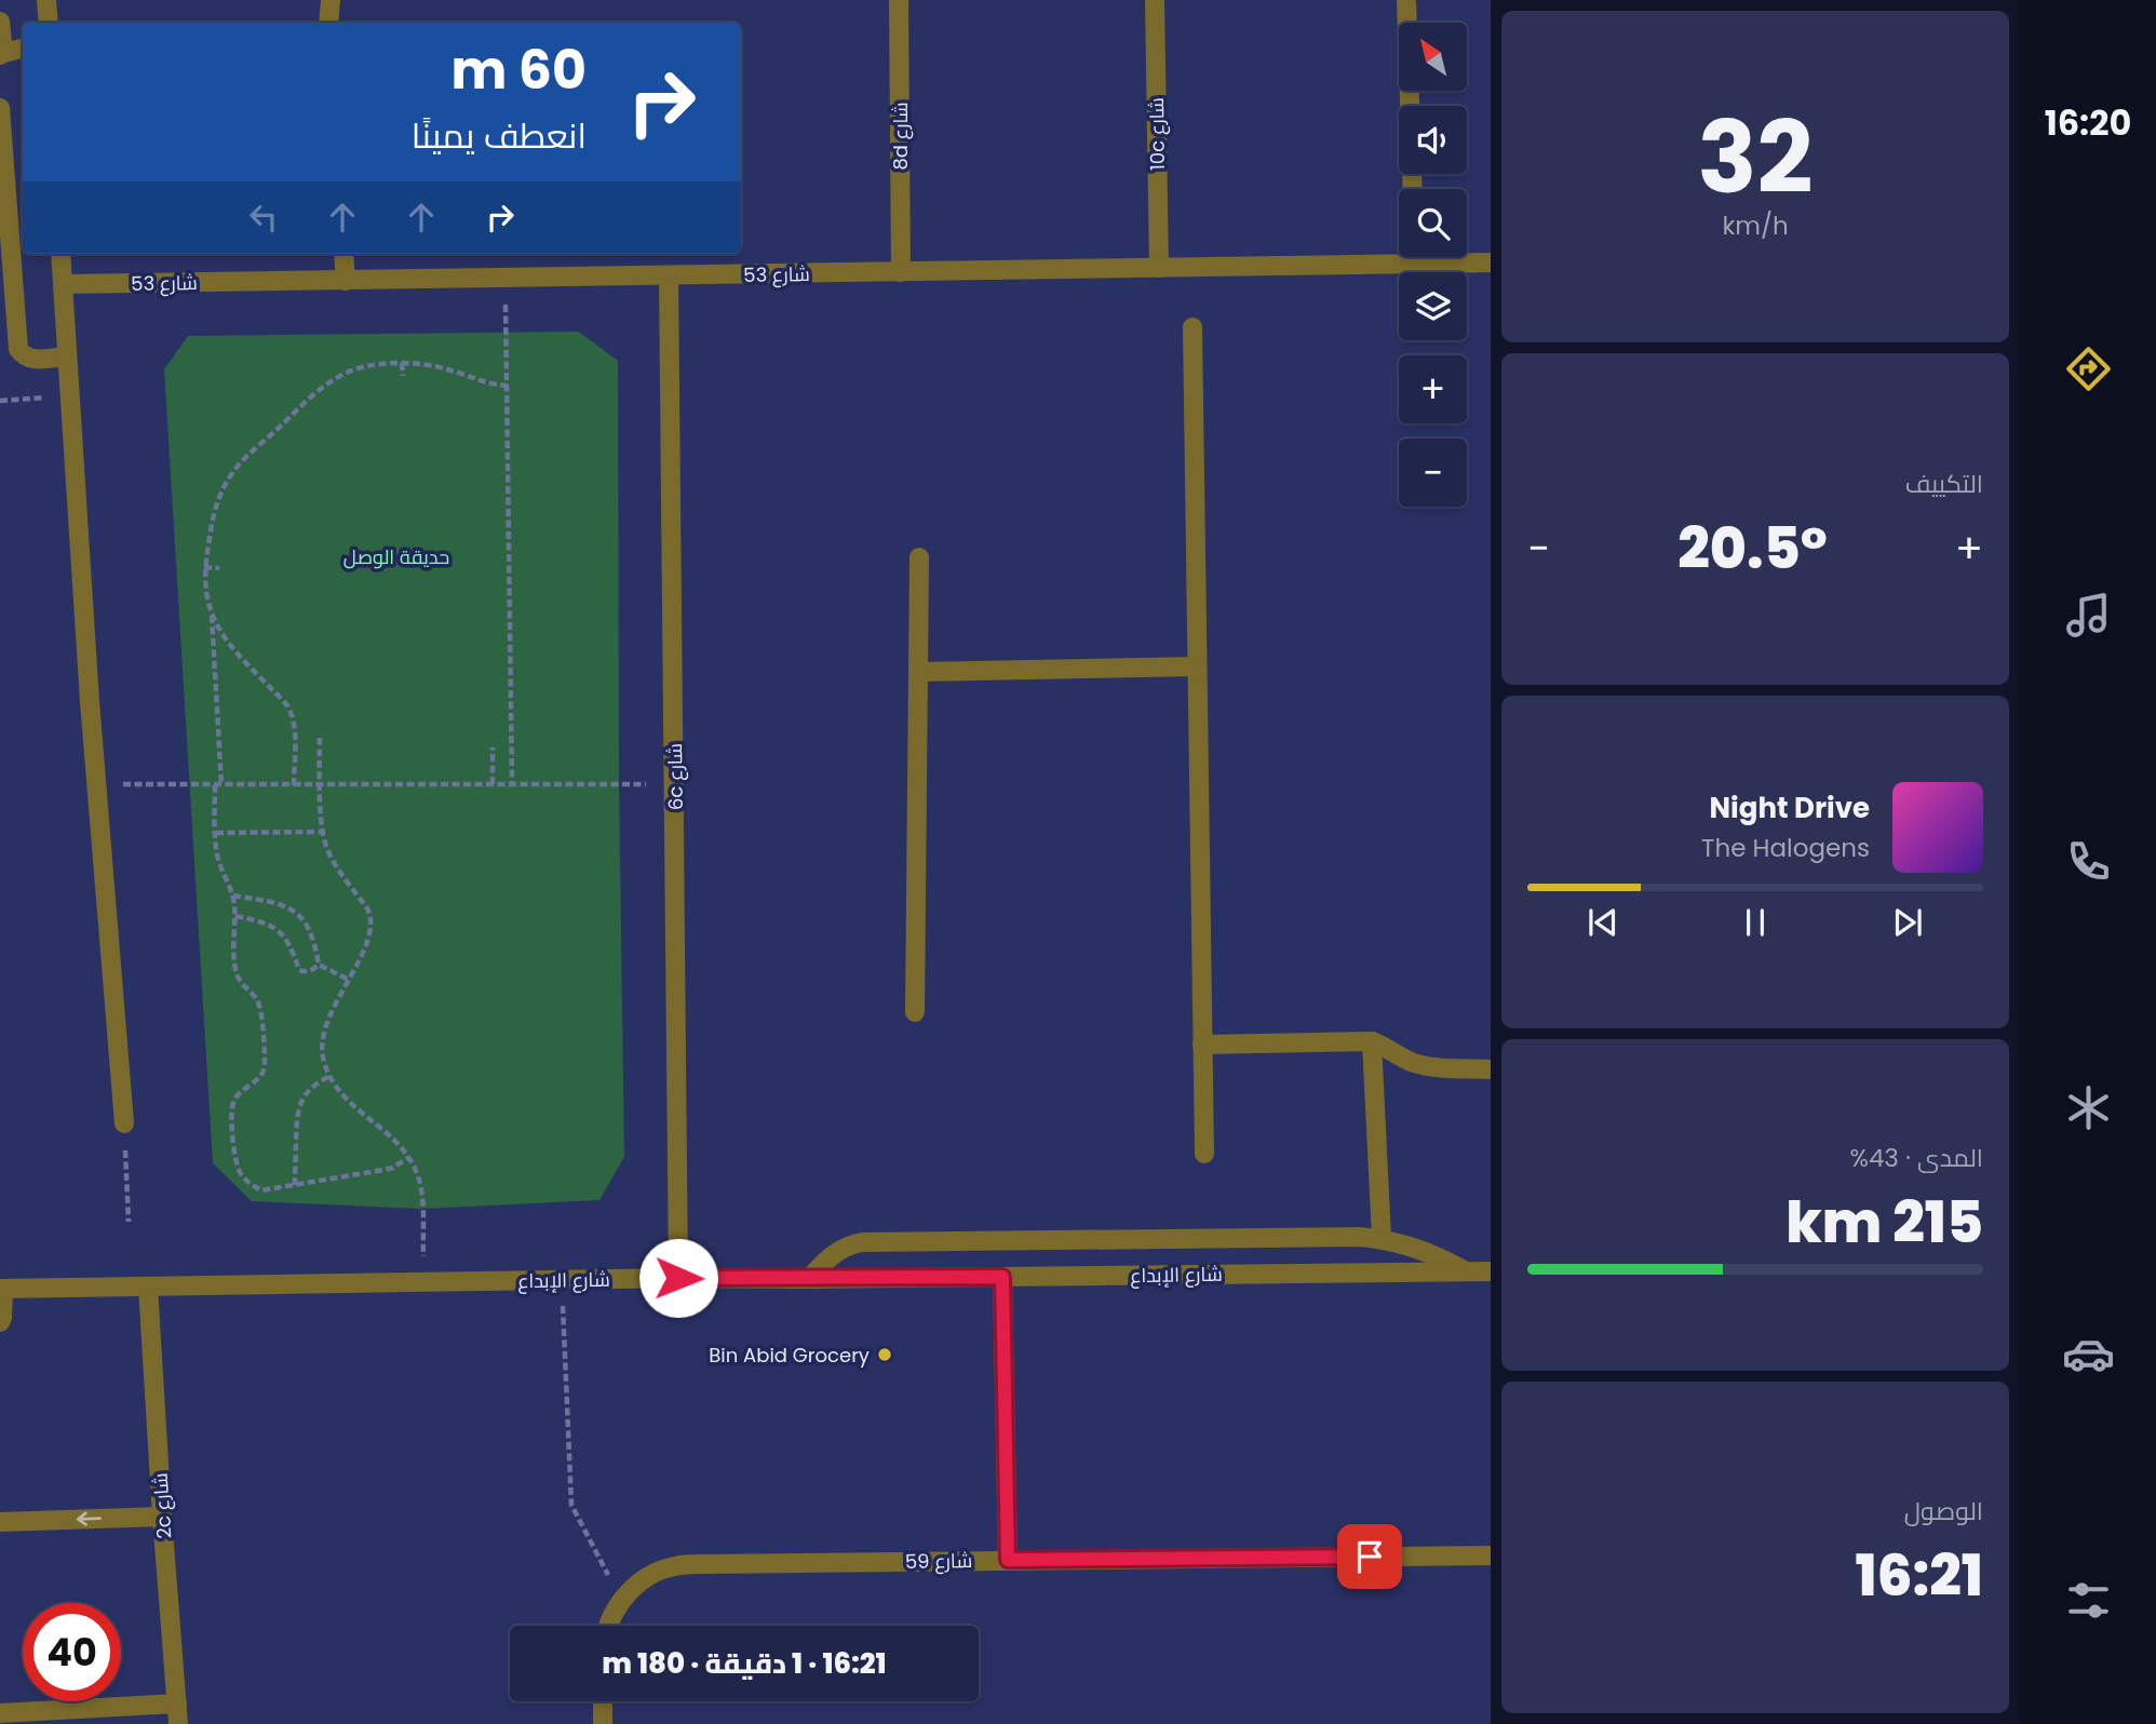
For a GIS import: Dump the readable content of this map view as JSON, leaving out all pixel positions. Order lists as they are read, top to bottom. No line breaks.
{"streets":{"street":["10c شارع","8d شارع","شارع 53","6c شارع","شارع الإبداع","2c شارع","شارع 59"]},"crossings":[["10c شارع","شارع 53"],["8d شارع","شارع 53"],["شارع 53","6c شارع"],["6c شارع","شارع الإبداع"],["شارع الإبداع","2c شارع"]],"parks":["حديقة الوصل"],"places":["Bin Abid Grocery"],"north":"top left","page":{"tabs":"16:20","tile":[["32","km/h"],"التكييف",["المدى · 43%","215 km"],["الوصول","16:21"]],"map_buttons":["+","−"],"turn":["60 m","انعطف يمينًا"],"heat":["−","20.5°","+"],"song":["Night Drive","The Halogens"],"limit":"40","trip":"16:21 · 1 دقيقة · 180 m"}}
